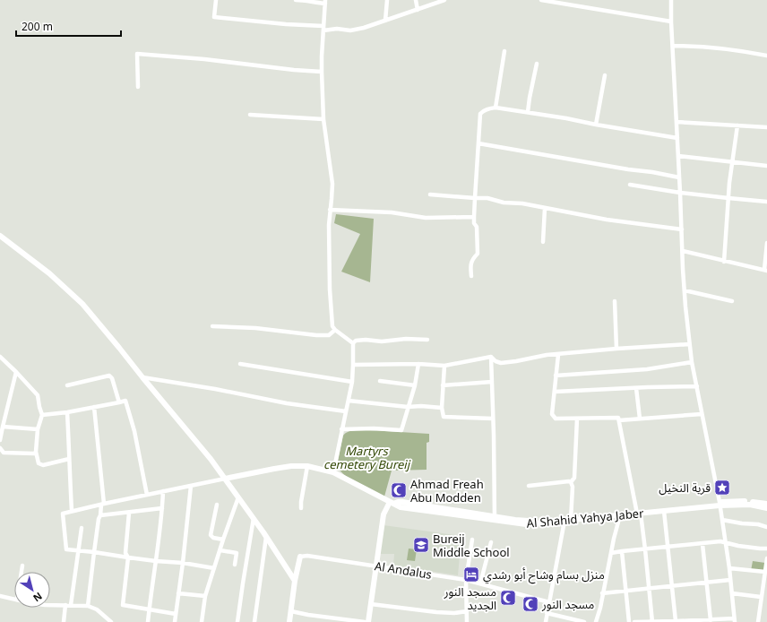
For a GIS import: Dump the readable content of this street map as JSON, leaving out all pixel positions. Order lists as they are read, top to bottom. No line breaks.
{"streets":{"street":["Al Shahid Yahya Jaber","Al Andalus"]},"parks":["Martyrs cemetery Bureij"],"places":{"place":["قرية النخيل"],"mosque":["Ahmad Freah Abu Modden","مسجد النور الجديد","مسجد النور"],"school or university":["Bureij Middle School"],"hotel":["منزل بسام وشاح أبو رشدي"]},"scale_bar":"200 m","north":"bottom right"}
